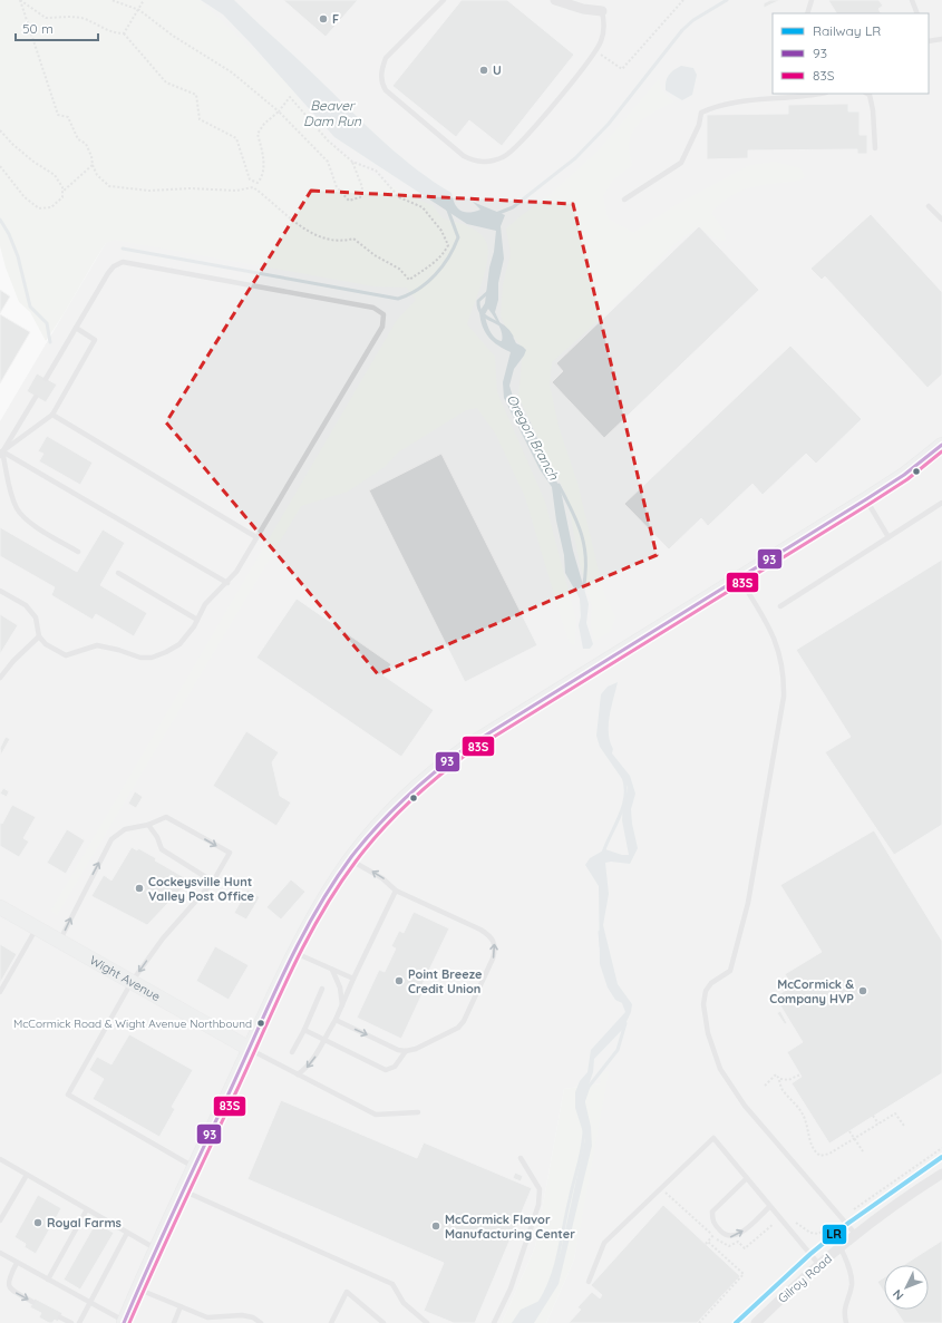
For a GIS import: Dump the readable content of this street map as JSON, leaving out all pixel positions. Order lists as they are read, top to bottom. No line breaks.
{"streets":{"main road":["Wight Avenue"],"street":["Gilroy Road"]},"water":["Beaver Dam Run","Oregon Branch"],"places":["F","U","Cockeysville Hunt Valley Post Office","Point Breeze Credit Union","McCormick & Company HVP","McCormick Road & Wight Avenue Northbound","Royal Farms","McCormick Flavor Manufacturing Center"],"lines":["transit line 93","transit line 83S","rail line LR"],"legend":["Railway LR","93","83S"],"scale_bar":"50 m","north":"bottom left"}
